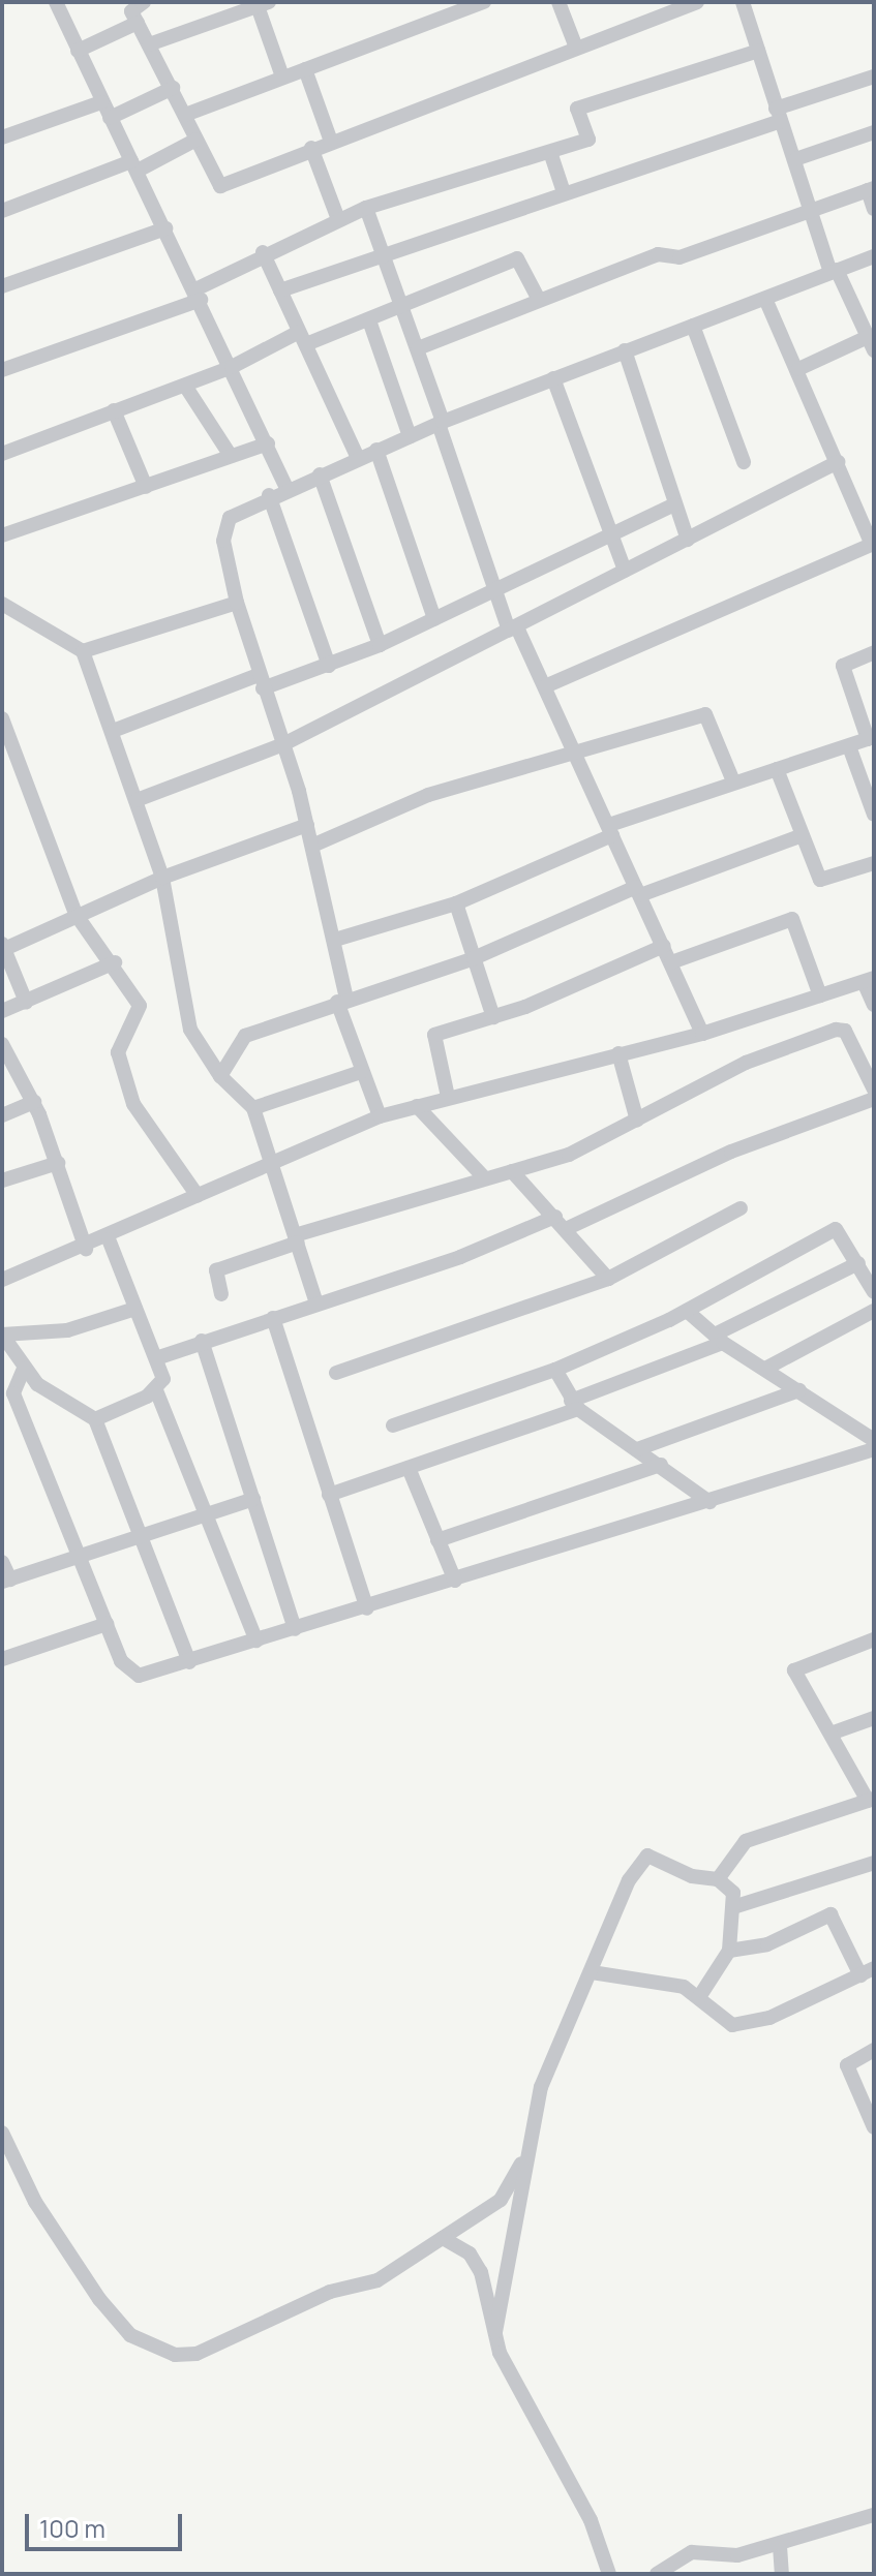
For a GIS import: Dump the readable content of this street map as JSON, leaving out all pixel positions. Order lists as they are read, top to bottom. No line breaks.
{"scale_bar":"100 m"}
